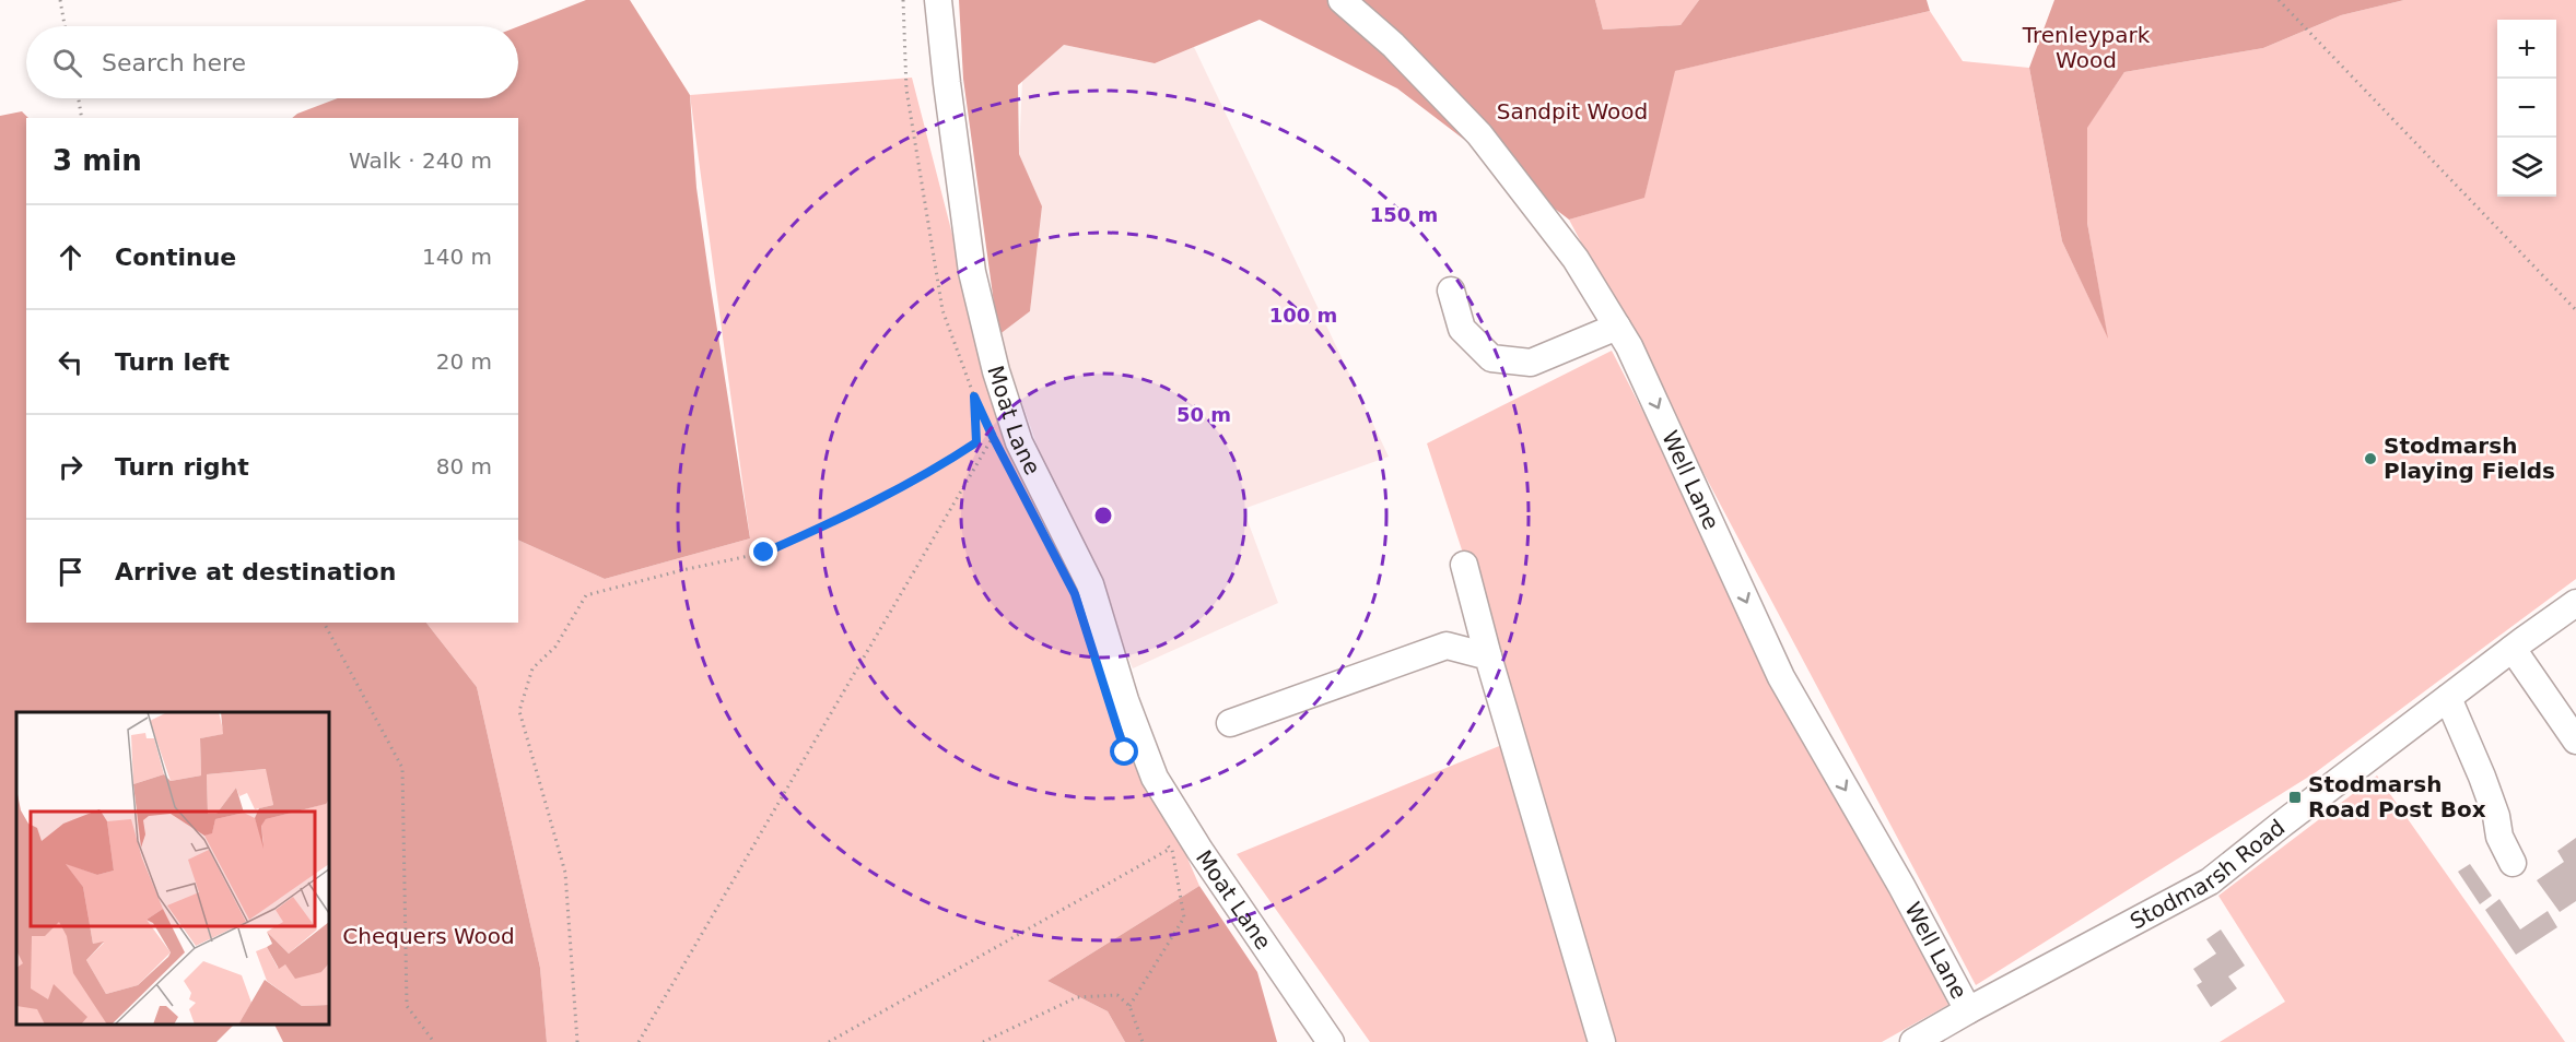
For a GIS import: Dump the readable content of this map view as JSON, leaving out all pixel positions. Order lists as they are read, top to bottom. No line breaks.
{"streets":{"street":["Moat Lane","Well Lane","Stodmarsh Road"]},"crossings":[["Well Lane","Stodmarsh Road"]],"one_way":["Well Lane"],"parks":["Trenleypark Wood","Sandpit Wood","Chequers Wood"],"places":{"other":["Stodmarsh Playing Fields"],"transit":["Stodmarsh Road Post Box"]},"page":{"map_buttons":["+","−"],"search":"Search here","heading":["3 min","Walk · 240 m"],"list":[["Continue","140 m"],["Turn left","20 m"],["Turn right","80 m"],"Arrive at destination"]},"rings":["150 m","100 m","50 m"]}
